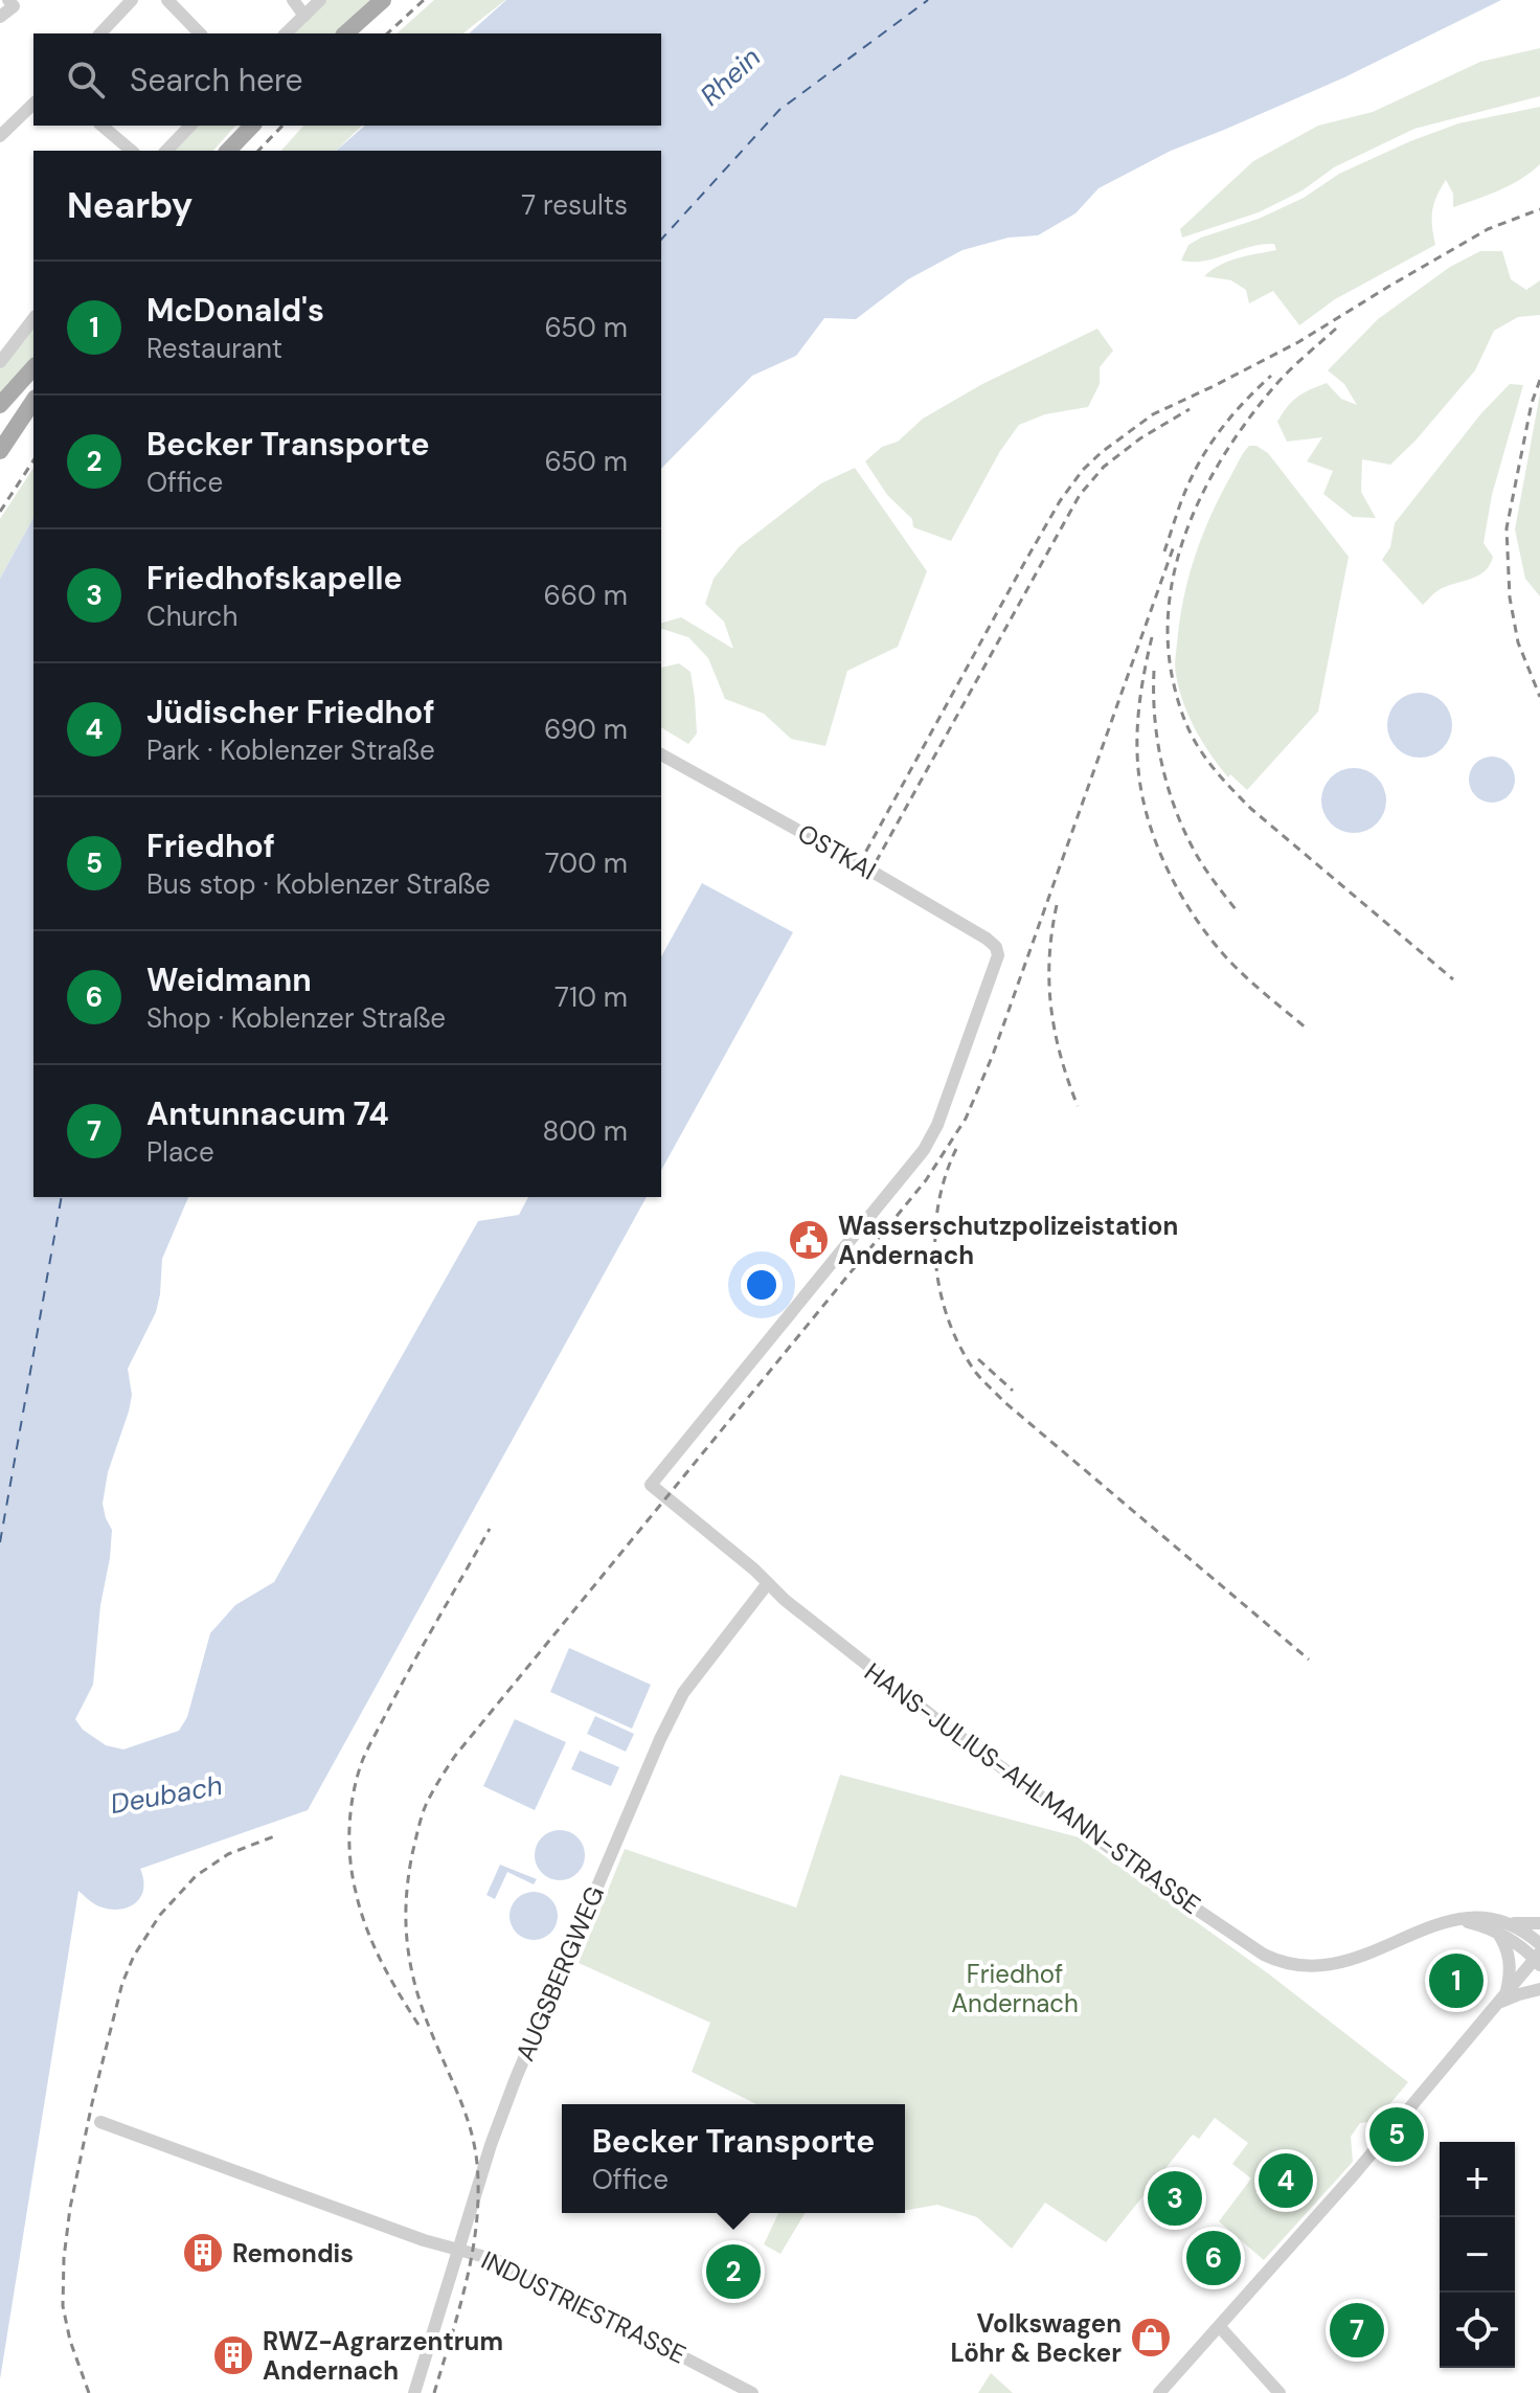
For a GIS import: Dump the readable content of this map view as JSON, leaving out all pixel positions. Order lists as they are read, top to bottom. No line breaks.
{"streets":{"street":["OSTKAI","HANS-JULIUS-AHLMANN-STRASSE","AUGSBERGWEG","INDUSTRIESTRASSE"]},"crossings":[["OSTKAI","HANS-JULIUS-AHLMANN-STRASSE"],["HANS-JULIUS-AHLMANN-STRASSE","AUGSBERGWEG"],["AUGSBERGWEG","INDUSTRIESTRASSE"]],"water":["Rhein","Deubach"],"parks":["Friedhof Andernach"],"places":{"public building":["Wasserschutzpolizeistation Andernach"],"building":["Remondis","RWZ-Agrarzentrum Andernach"],"shop":["Volkswagen Löhr & Becker"]},"page":{"search":"Search here","heading":["Nearby","7 results"],"list":[{"mark":"1","name":"McDonald's","note":"Restaurant","value":"650 m"},{"mark":"2","name":"Becker Transporte","note":"Office","value":"650 m"},{"mark":"3","name":"Friedhofskapelle","note":"Church","value":"660 m"},{"mark":"4","name":"Jüdischer Friedhof","note":"Park · Koblenzer Straße","value":"690 m"},{"mark":"5","name":"Friedhof","note":"Bus stop · Koblenzer Straße","value":"700 m"},{"mark":"6","name":"Weidmann","note":"Shop · Koblenzer Straße","value":"710 m"},{"mark":"7","name":"Antunnacum 74","note":"Place","value":"800 m"}],"pins":["1","5","4","3","6","2","7"],"popup":["Becker Transporte","Office"],"map_buttons":["+","−"]}}
